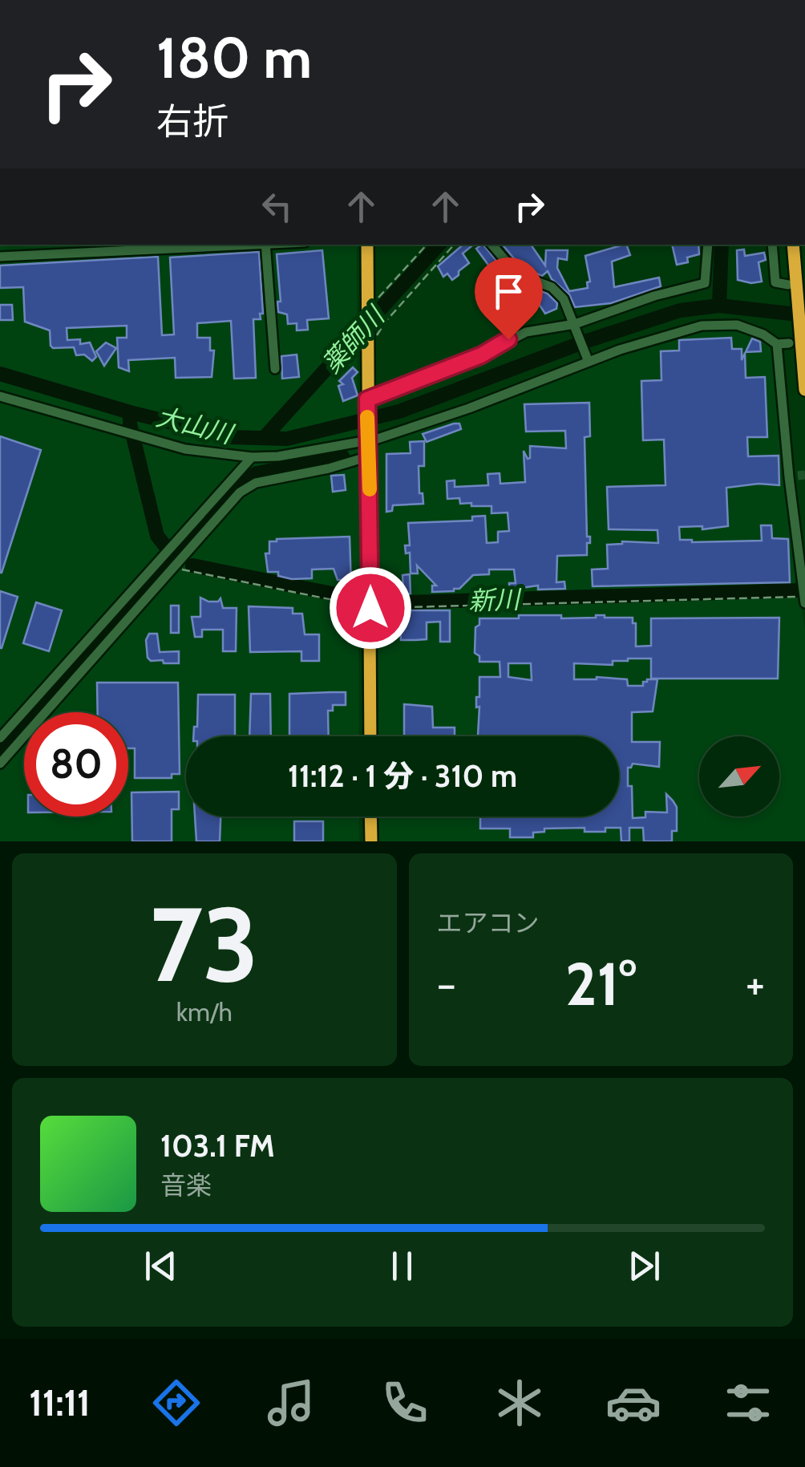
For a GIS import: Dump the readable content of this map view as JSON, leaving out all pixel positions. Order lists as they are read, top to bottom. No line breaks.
{"water":["薬師川","大山川","新川"],"north":"top right","page":{"turn":["180 m","右折"],"limit":"80","trip":"11:12 · 1 分 · 310 m","tile":[["73","km/h"],"エアコン"],"heat":["−","21°","+"],"song":["103.1 FM","音楽"],"tabs":"11:11"}}
